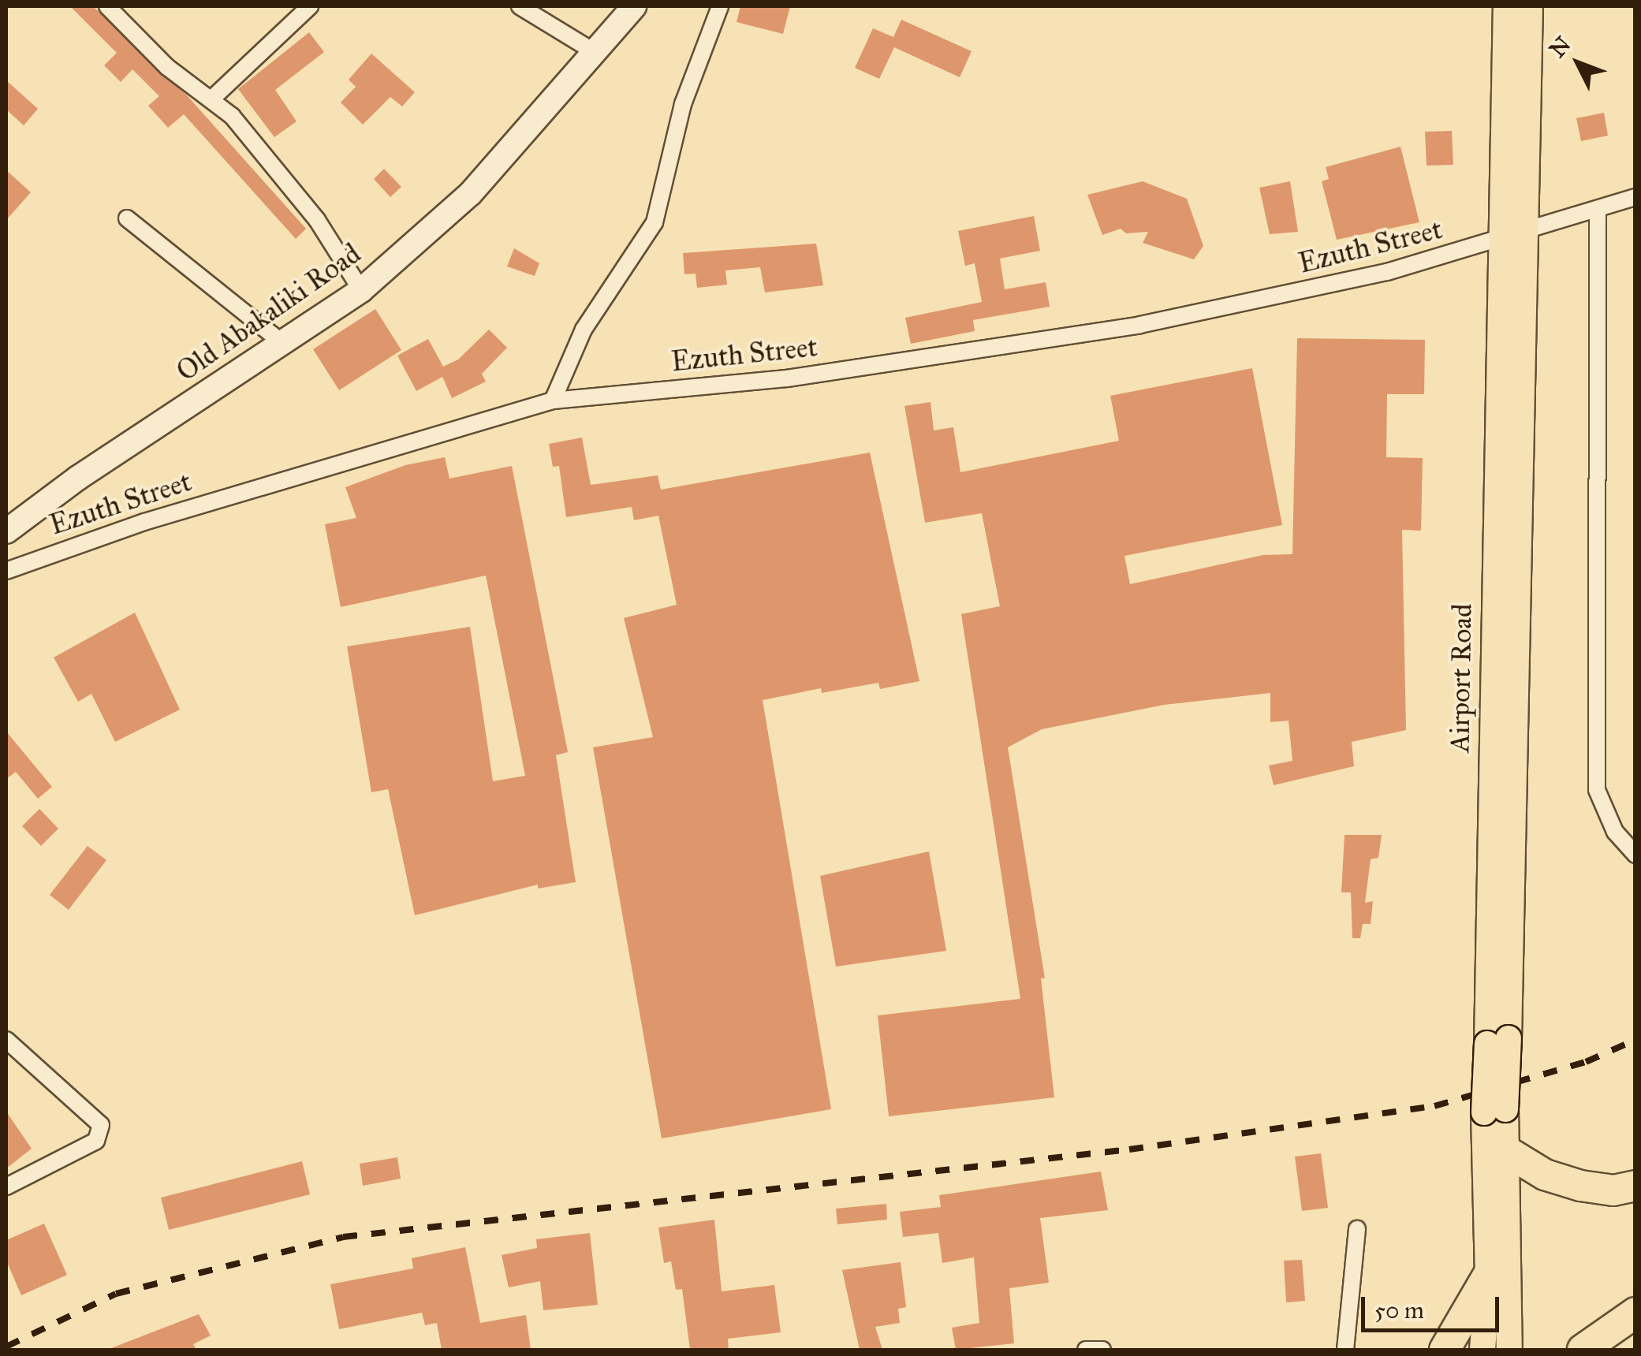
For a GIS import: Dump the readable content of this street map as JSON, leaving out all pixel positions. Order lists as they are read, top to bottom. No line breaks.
{"streets":{"main road":["Old Abakaliki Road","Airport Road"],"street":["Ezuth Street"]},"crossings":[["Ezuth Street","Airport Road"]],"scale_bar":"50 m","north":"top left"}
